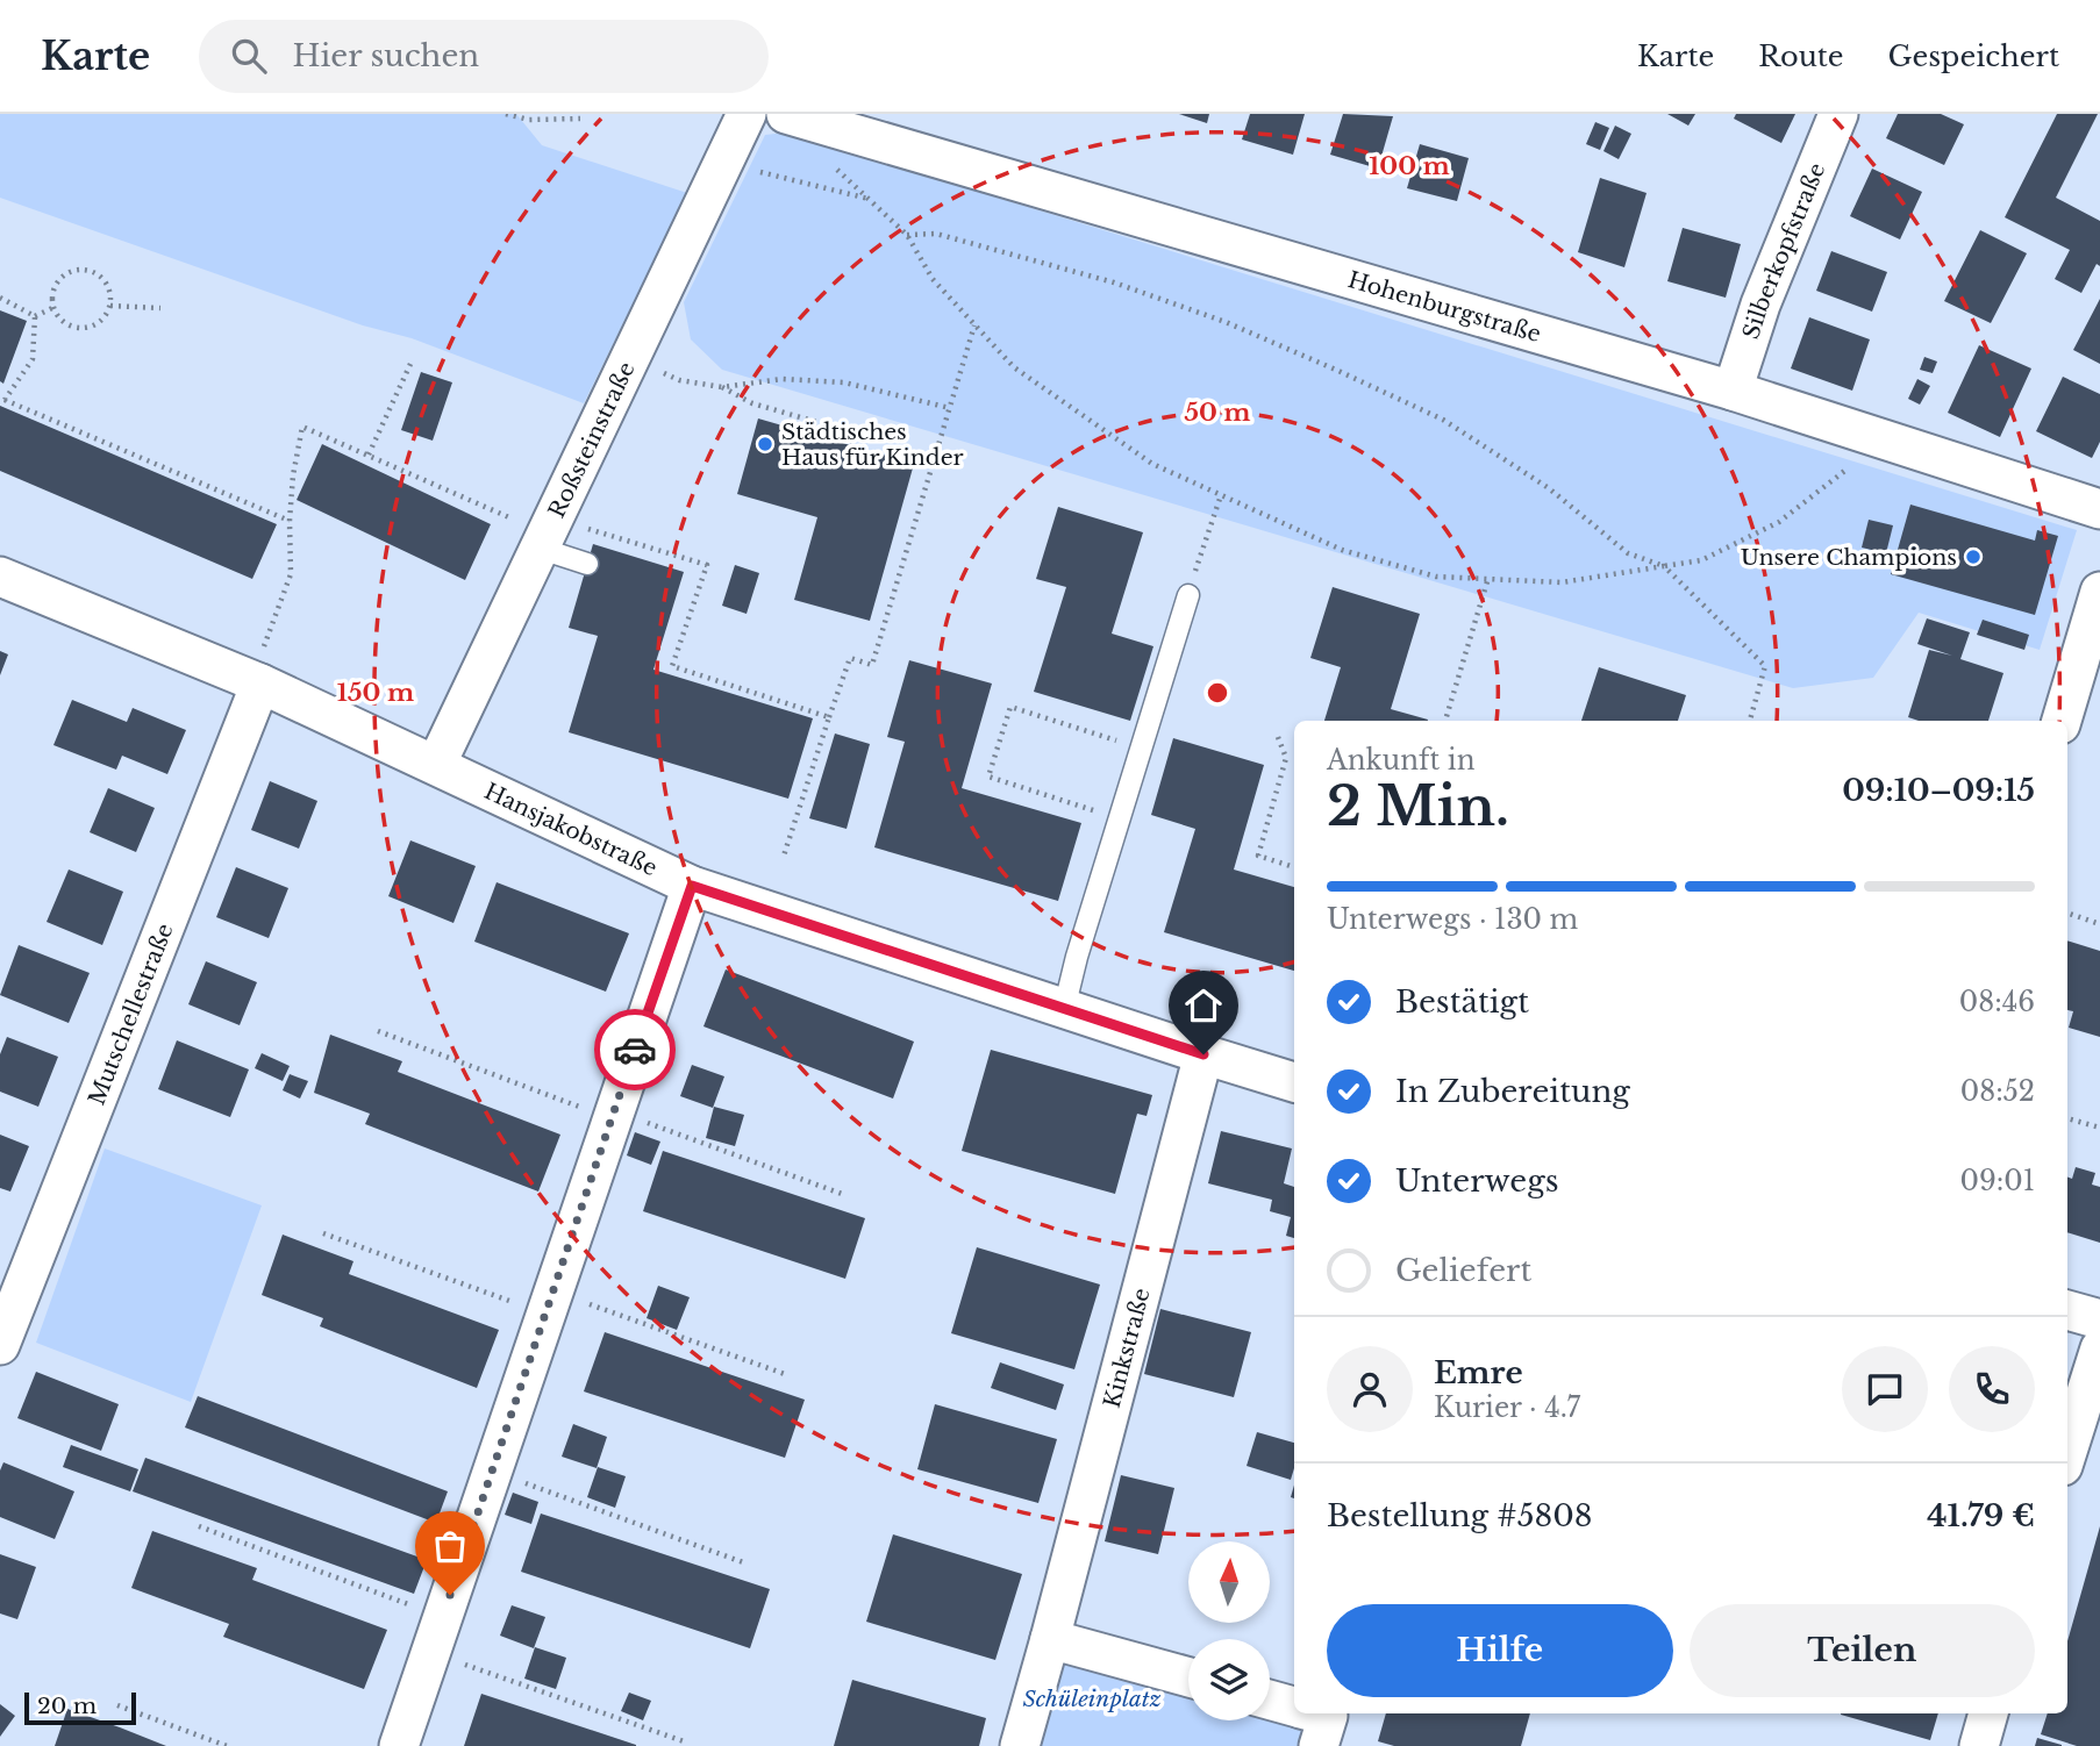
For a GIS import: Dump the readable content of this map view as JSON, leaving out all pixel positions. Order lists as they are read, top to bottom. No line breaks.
{"streets":{"street":["Silberkopfstraße","Hohenburgstraße","Roßsteinstraße","Hansjakobstraße","Mutschellestraße","Kinkstraße"]},"crossings":[["Silberkopfstraße","Hohenburgstraße"],["Roßsteinstraße","Hansjakobstraße"],["Hansjakobstraße","Mutschellestraße"],["Hansjakobstraße","Kinkstraße"]],"parks":["Schüleinplatz"],"places":["Städtisches Haus für Kinder","Unsere Champions"],"scale_bar":"20 m","north":"top","page":{"header":"Karte","search":"Hier suchen","nav":["Karte","Route","Gespeichert"],"heading":["2 Min.","Ankunft in","09:10–09:15"],"panel":["Emre","Kurier · 4.7","Bestellung #5808","41.79 €"],"bar":"Unterwegs · 130 m","list":[["Bestätigt","08:46"],["In Zubereitung","08:52"],["Unterwegs","09:01"],"Geliefert"],"buttons":["Hilfe","Teilen"],"scale":"20 m"},"rings":["100 m","50 m","150 m"]}
